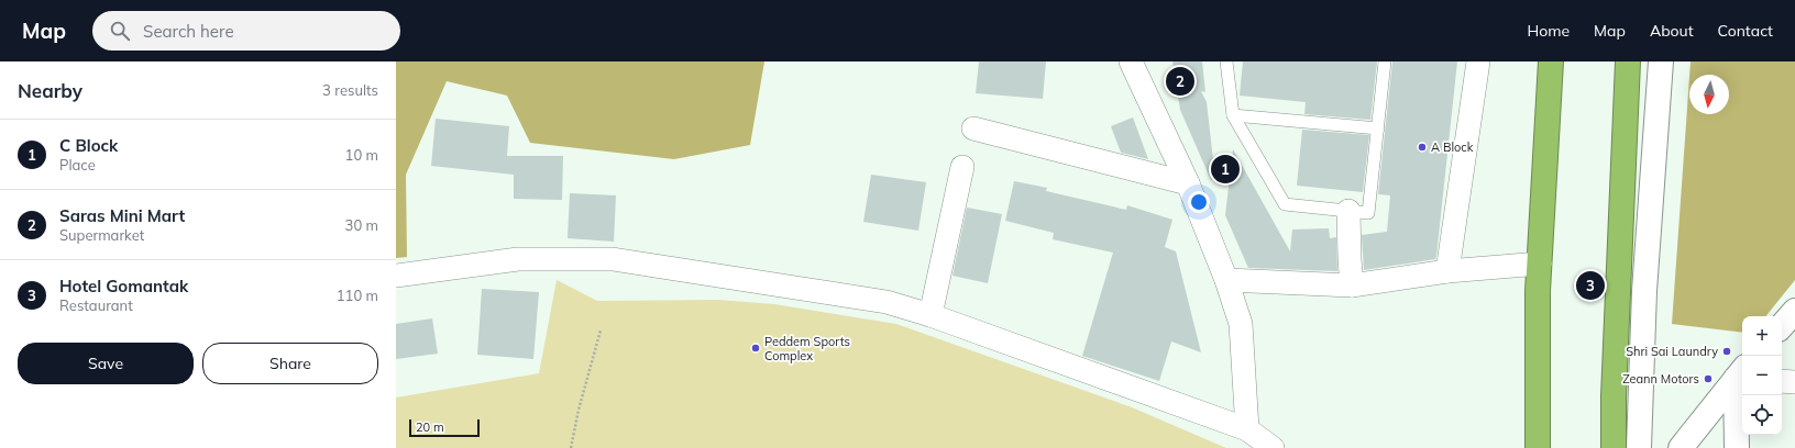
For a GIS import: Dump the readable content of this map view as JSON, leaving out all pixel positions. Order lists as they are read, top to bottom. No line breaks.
{"places":["A Block","Peddem Sports Complex","Shri Sai Laundry","Zeann Motors"],"scale_bar":"20 m","north":"bottom","page":{"header":"Map","search":"Search here","nav":["Home","Map","About","Contact"],"heading":["Nearby","3 results"],"pins":["2","1","3"],"list":[{"mark":"1","name":"C Block","note":"Place","value":"10 m"},{"mark":"2","name":"Saras Mini Mart","note":"Supermarket","value":"30 m"},{"mark":"3","name":"Hotel Gomantak","note":"Restaurant","value":"110 m"}],"map_buttons":["+","−"],"buttons":["Save","Share"],"scale":"20 m"}}
